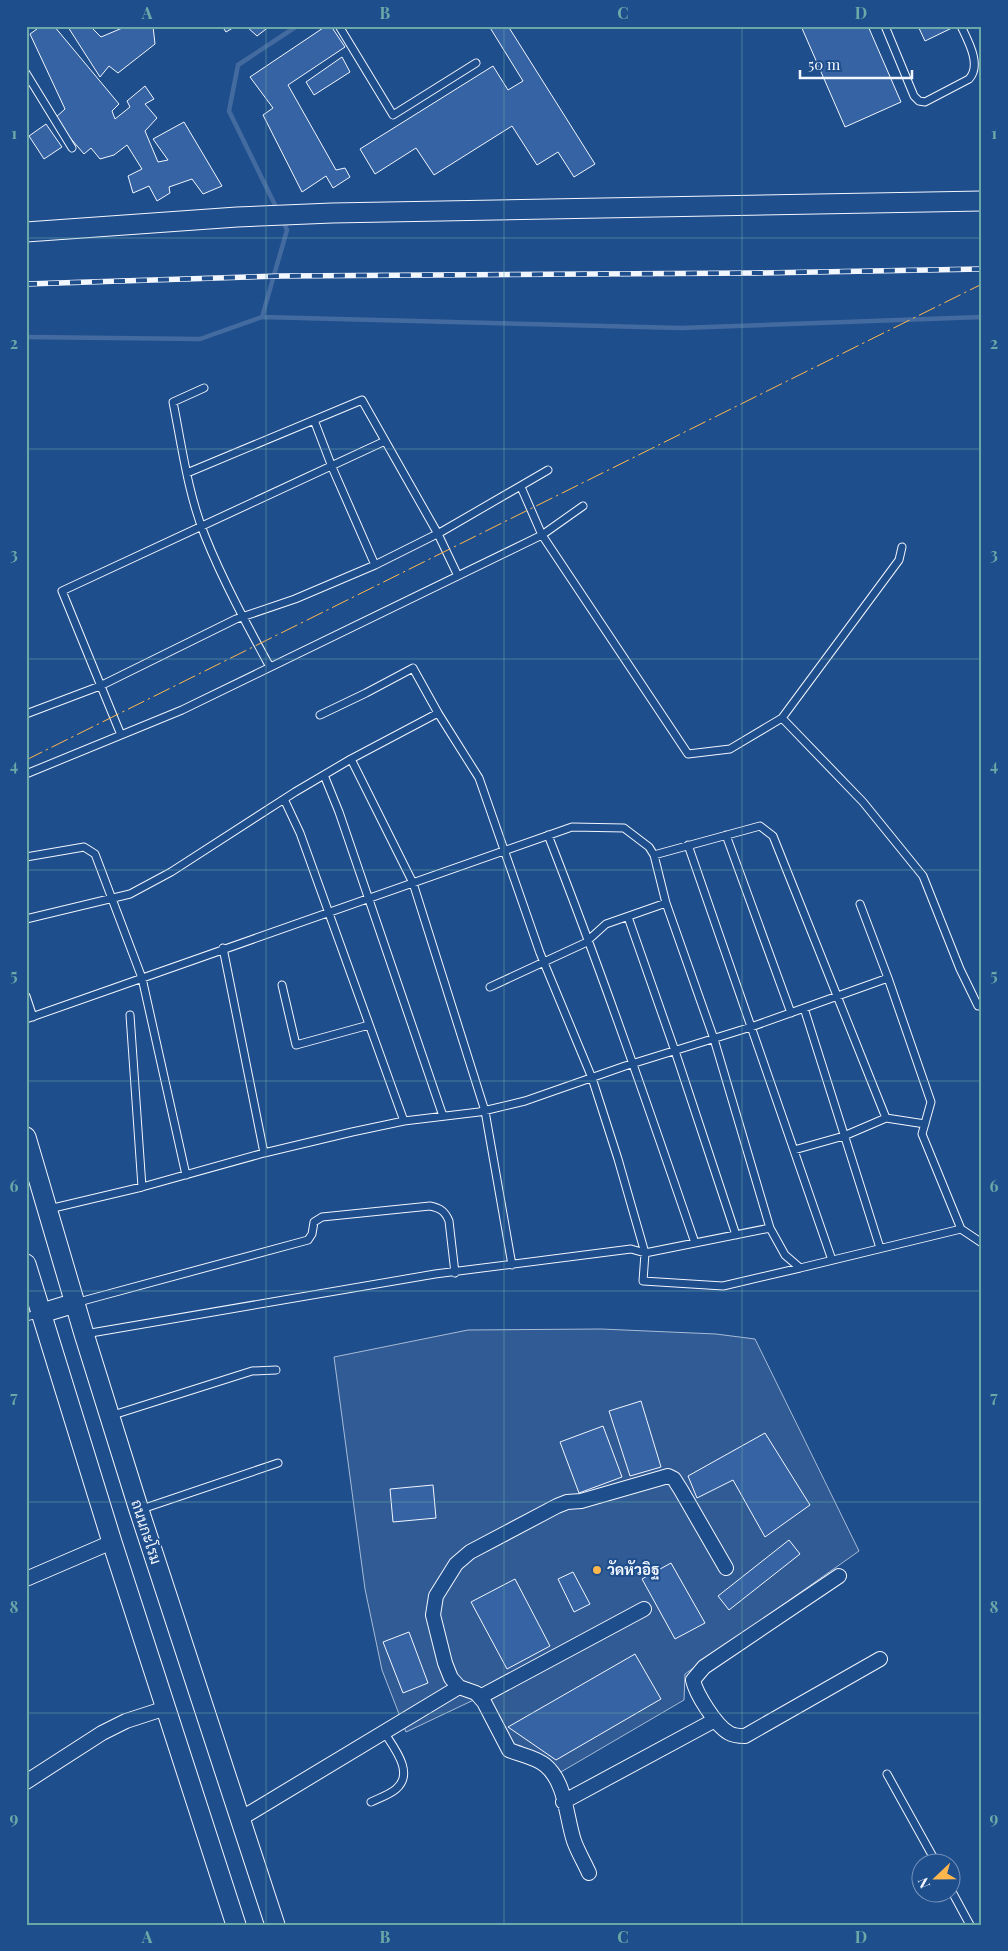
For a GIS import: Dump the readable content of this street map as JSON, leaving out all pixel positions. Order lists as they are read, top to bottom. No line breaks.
{"streets":{"main road":["ถนนกะโรม"]},"places":["วัดหัวอิฐ"],"scale_bar":"50 m","north":"left","grid":{"columns":["A","B","C","D"],"rows":["1","2","3","4","5","6","7","8","9"]}}
